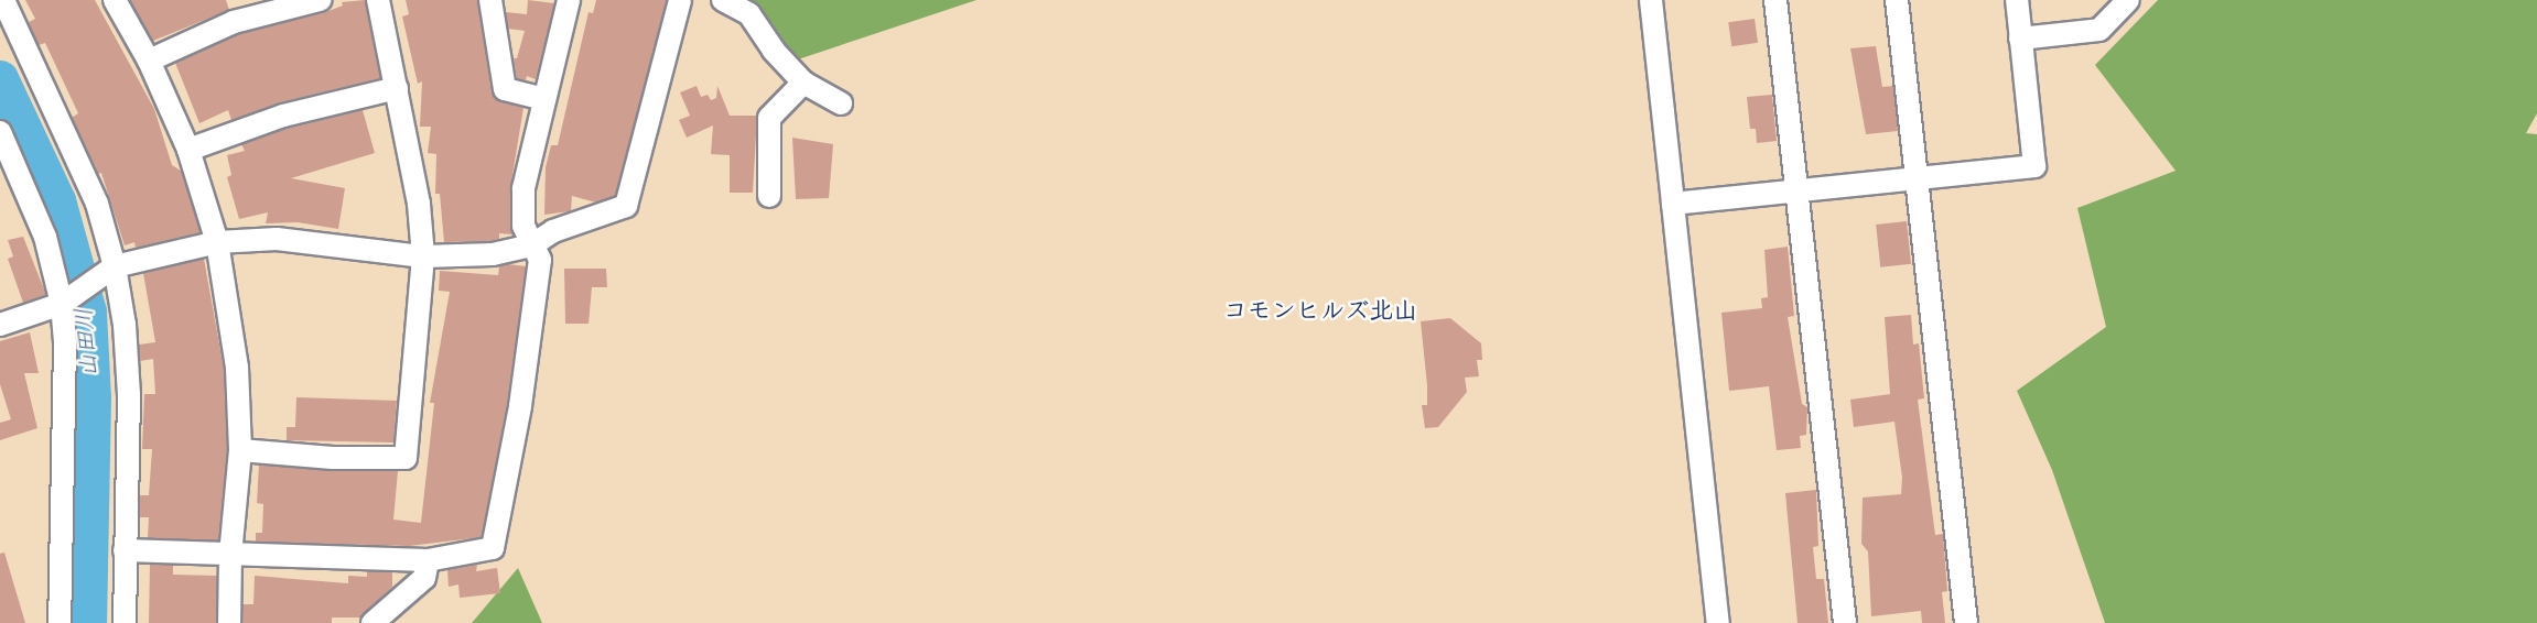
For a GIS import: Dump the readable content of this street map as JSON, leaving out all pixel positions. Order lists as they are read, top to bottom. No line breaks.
{"districts":["コモンヒルズ北山"],"water":["山田川"]}
